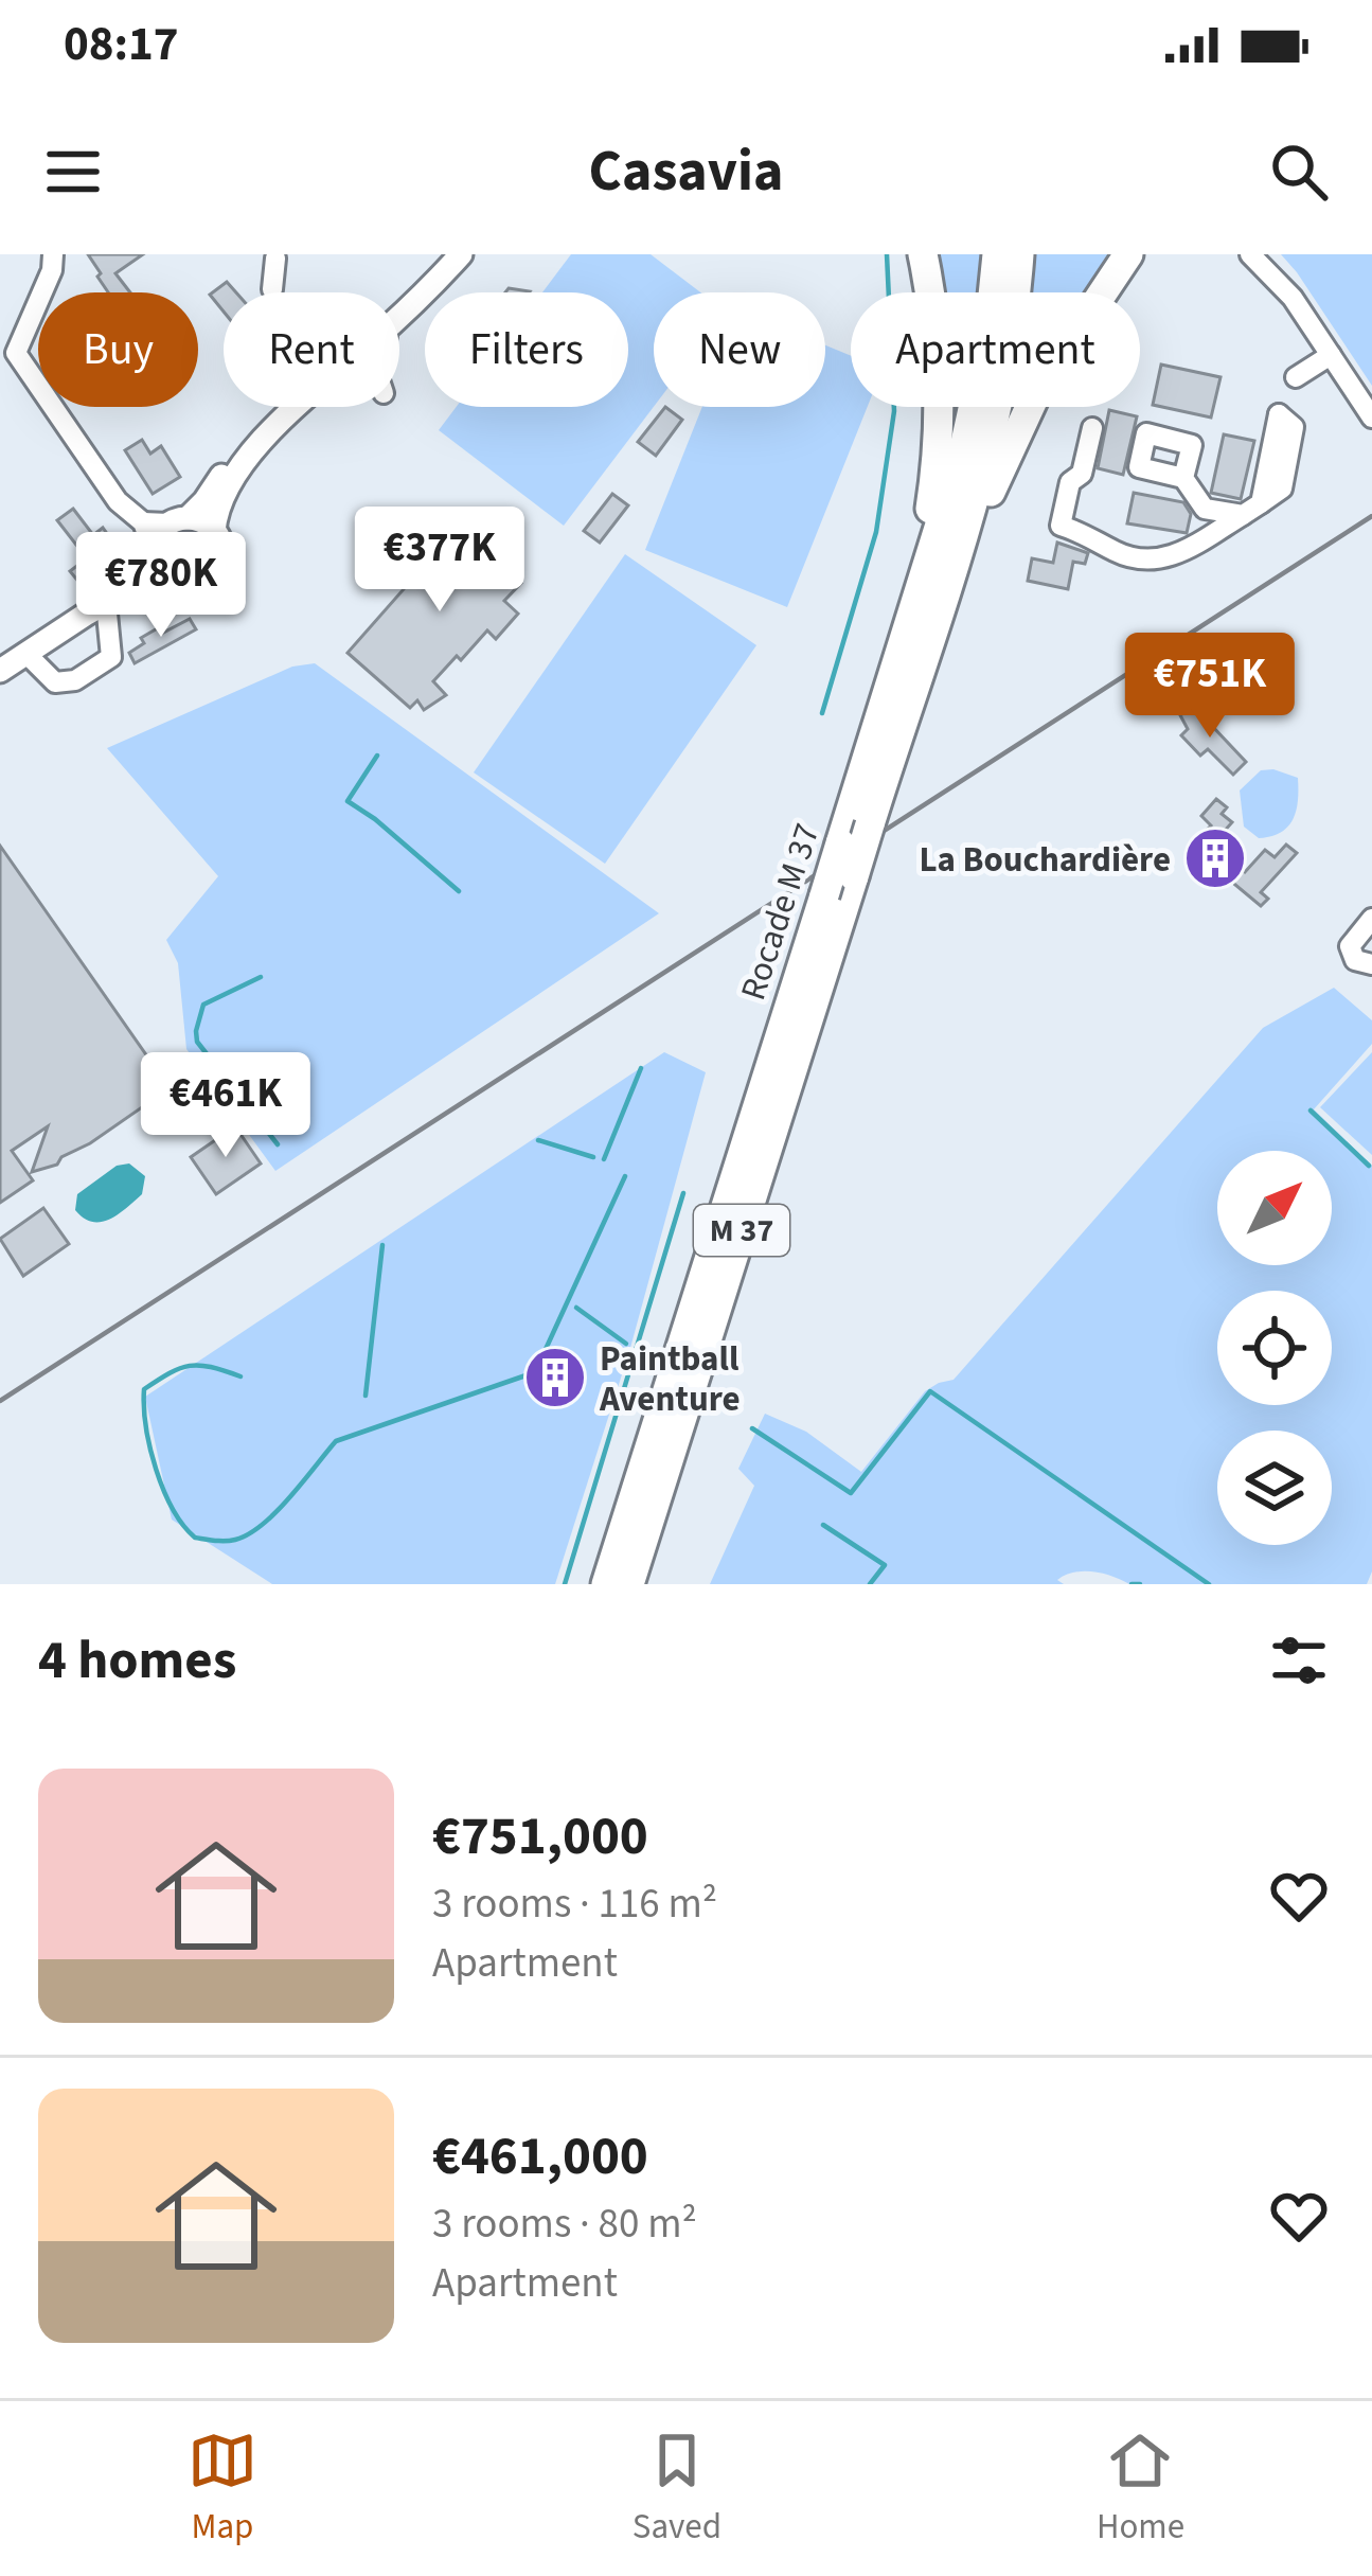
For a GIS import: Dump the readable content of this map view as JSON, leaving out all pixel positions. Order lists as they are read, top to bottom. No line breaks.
{"streets":{"highway":["Rocade M 37","M 37"]},"places":{"building":["La Bouchardière","Paintball Aventure"]},"north":"top right","page":{"status":"08:17","header":"Casavia","chip":["Buy","Rent","Filters","New","Apartment"],"price":["€377K","€780K","€751K","€461K"],"heading":"4 homes","list":[{"name":"€751,000","note":"3 rooms · 116 m² · Apartment"},{"name":"€461,000","note":"3 rooms · 80 m² · Apartment"}],"tabs":["Map","Saved","Home"]}}
